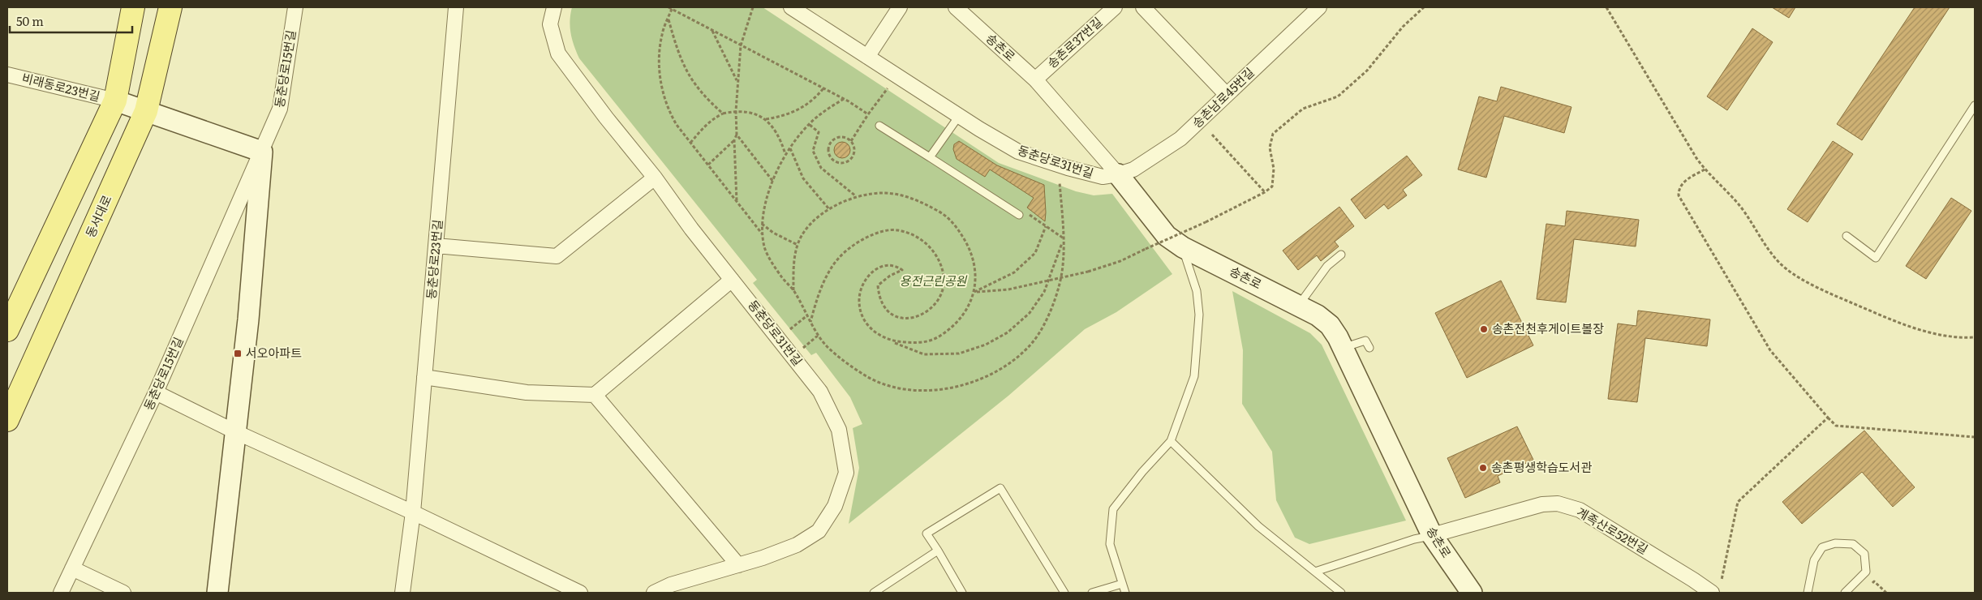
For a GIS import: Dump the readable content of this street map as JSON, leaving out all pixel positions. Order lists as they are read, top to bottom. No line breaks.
{"streets":{"main road":["동서대로"],"street":["송촌로37번길","송촌로","동춘당로15번길","비래동로23번길","송촌남로45번길","동춘당로31번길","동춘당로23번길","계족산로52번길"]},"crossings":[["송촌로37번길","송촌로"],["송촌로","송촌남로45번길"],["송촌로","동춘당로31번길"],["송촌로","계족산로52번길"],["송촌남로45번길","동춘당로31번길"]],"parks":["용전근린공원"],"places":{"other":["송촌전천후게이트볼장","송촌평생학습도서관"],"transit":["서오아파트"]},"scale_bar":"50 m"}
